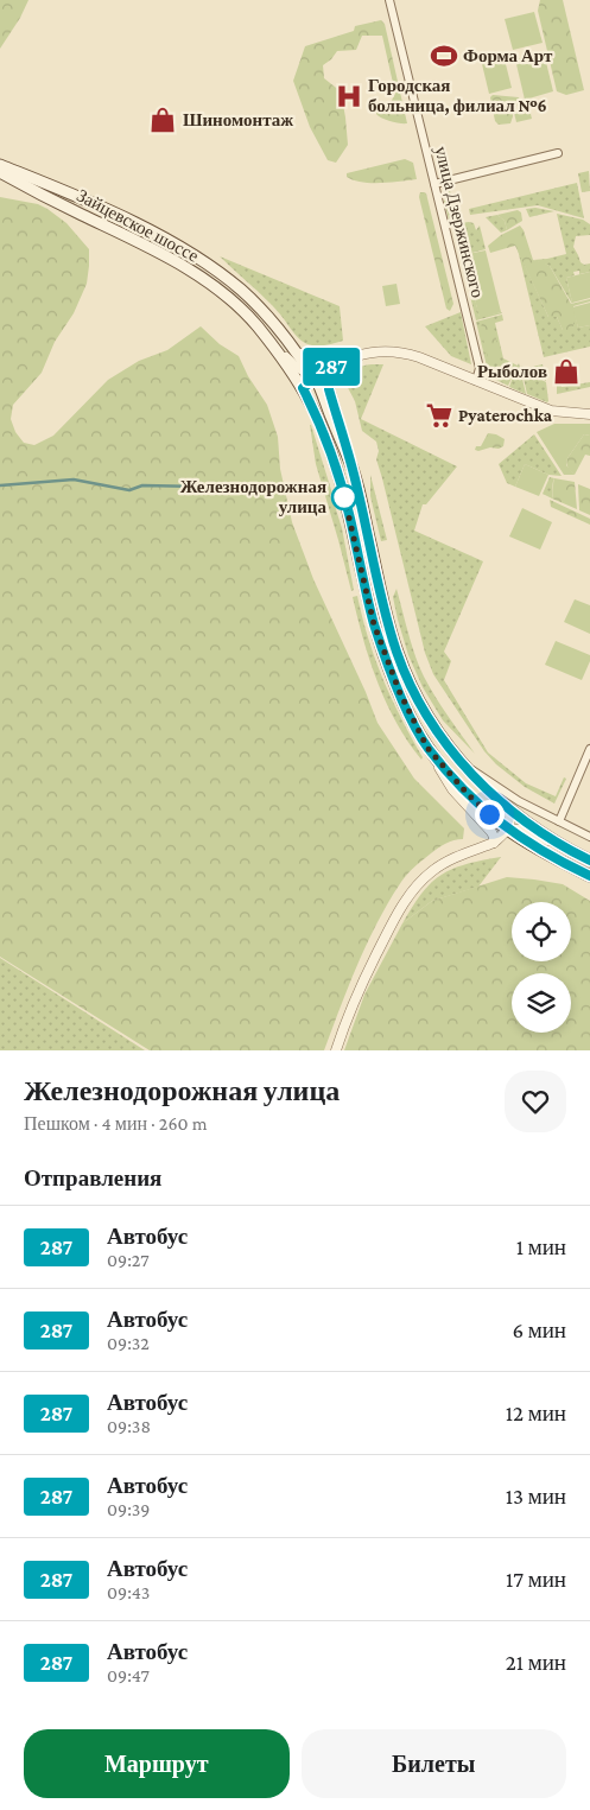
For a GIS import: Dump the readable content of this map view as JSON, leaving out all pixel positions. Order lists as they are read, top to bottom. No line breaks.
{"streets":{"main road":["Зайцевское шоссе"],"street":["улица Дзержинского"]},"places":{"sports":["Форма Арт"],"hospital":["Городская больница, филиал №6"],"shop":["Шиномонтаж","Рыболов"],"supermarket":["Pyaterochka"],"other":["Железнодорожная улица"]},"lines":["bus line 287"],"page":{"on_map":"287","heading":[["Железнодорожная улица","Пешком · 4 мин · 260 m"],"Отправления"],"list":[{"mark":"287","name":"Автобус","note":"09:27","value":"1 мин"},{"mark":"287","name":"Автобус","note":"09:32","value":"6 мин"},{"mark":"287","name":"Автобус","note":"09:38","value":"12 мин"},{"mark":"287","name":"Автобус","note":"09:39","value":"13 мин"},{"mark":"287","name":"Автобус","note":"09:43","value":"17 мин"},{"mark":"287","name":"Автобус","note":"09:47","value":"21 мин"}],"buttons":["Маршрут","Билеты"]}}
